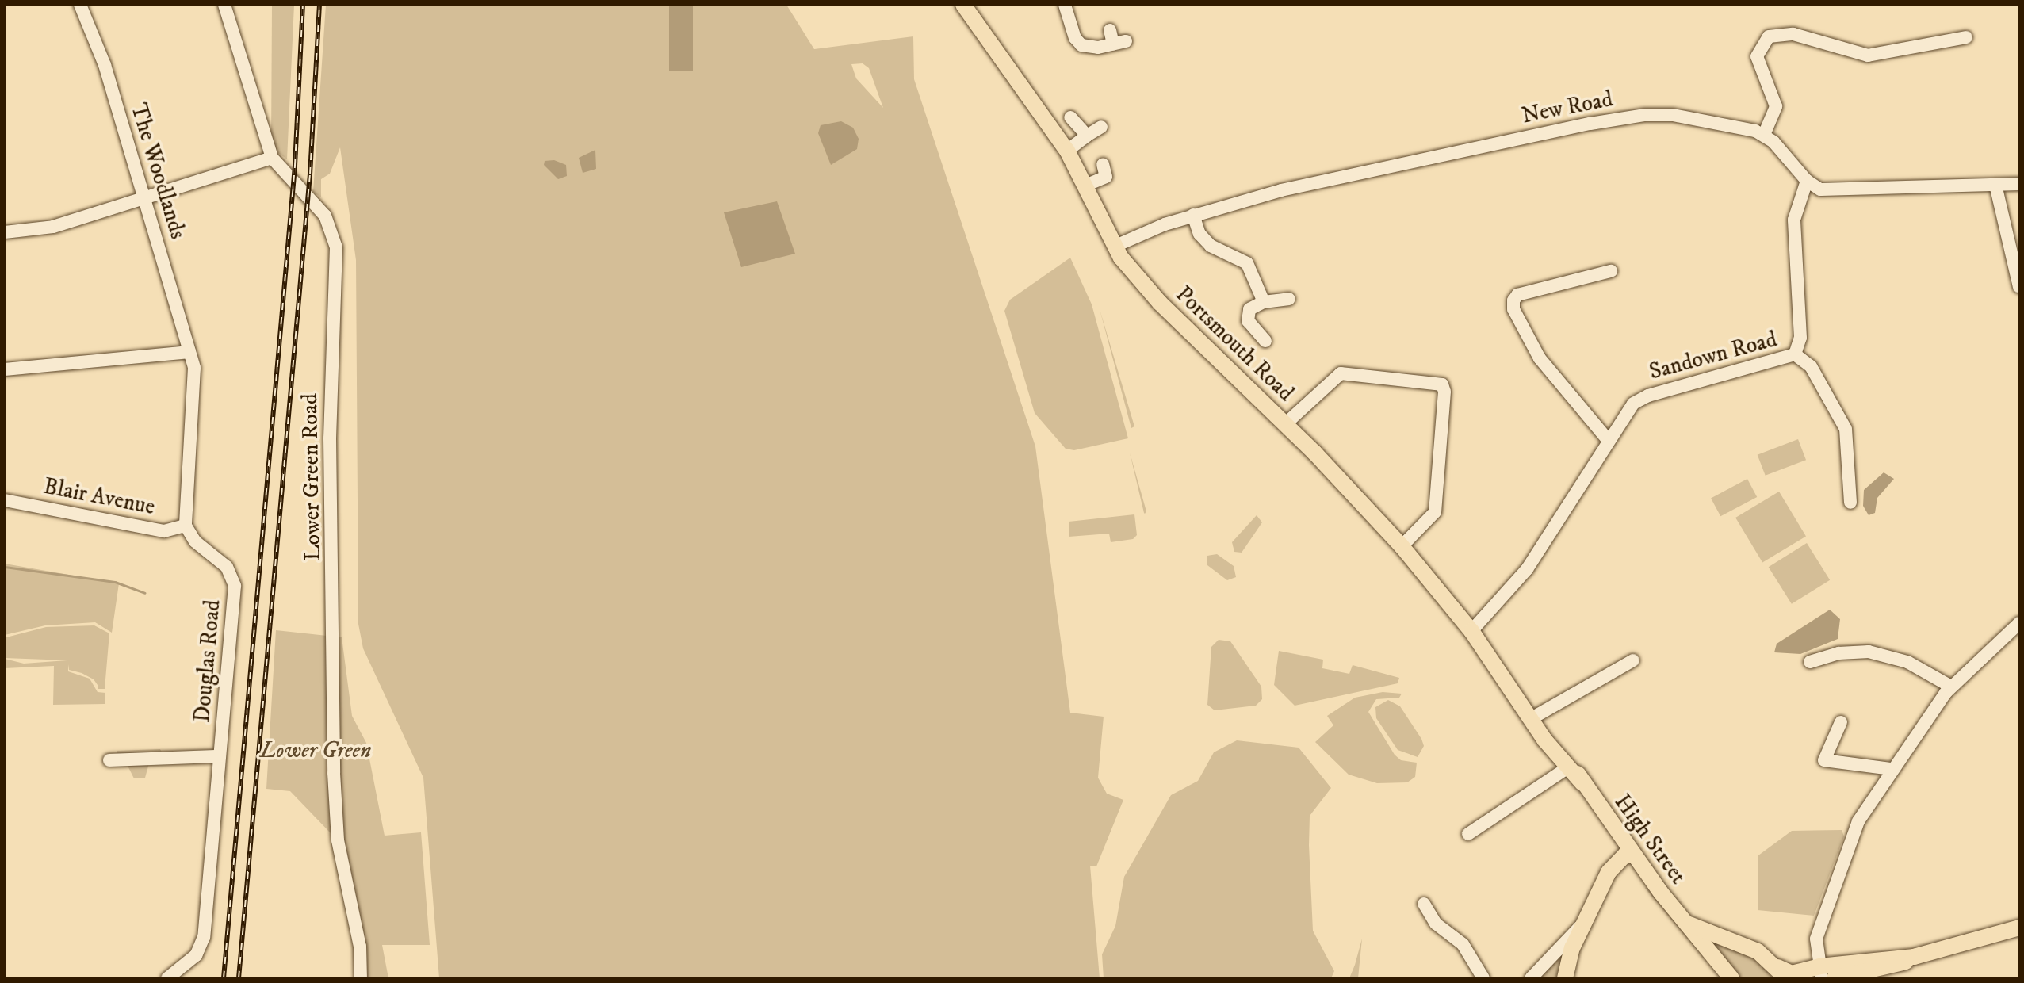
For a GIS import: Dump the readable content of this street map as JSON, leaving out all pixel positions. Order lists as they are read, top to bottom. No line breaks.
{"streets":{"main road":["Portsmouth Road","High Street"],"street":["New Road","The Woodlands","Sandown Road","Lower Green Road","Blair Avenue","Douglas Road"]},"crossings":[["New Road","Portsmouth Road"],["Portsmouth Road","Sandown Road"],["Portsmouth Road","High Street"],["Blair Avenue","Douglas Road"]],"parks":["Lower Green"]}
